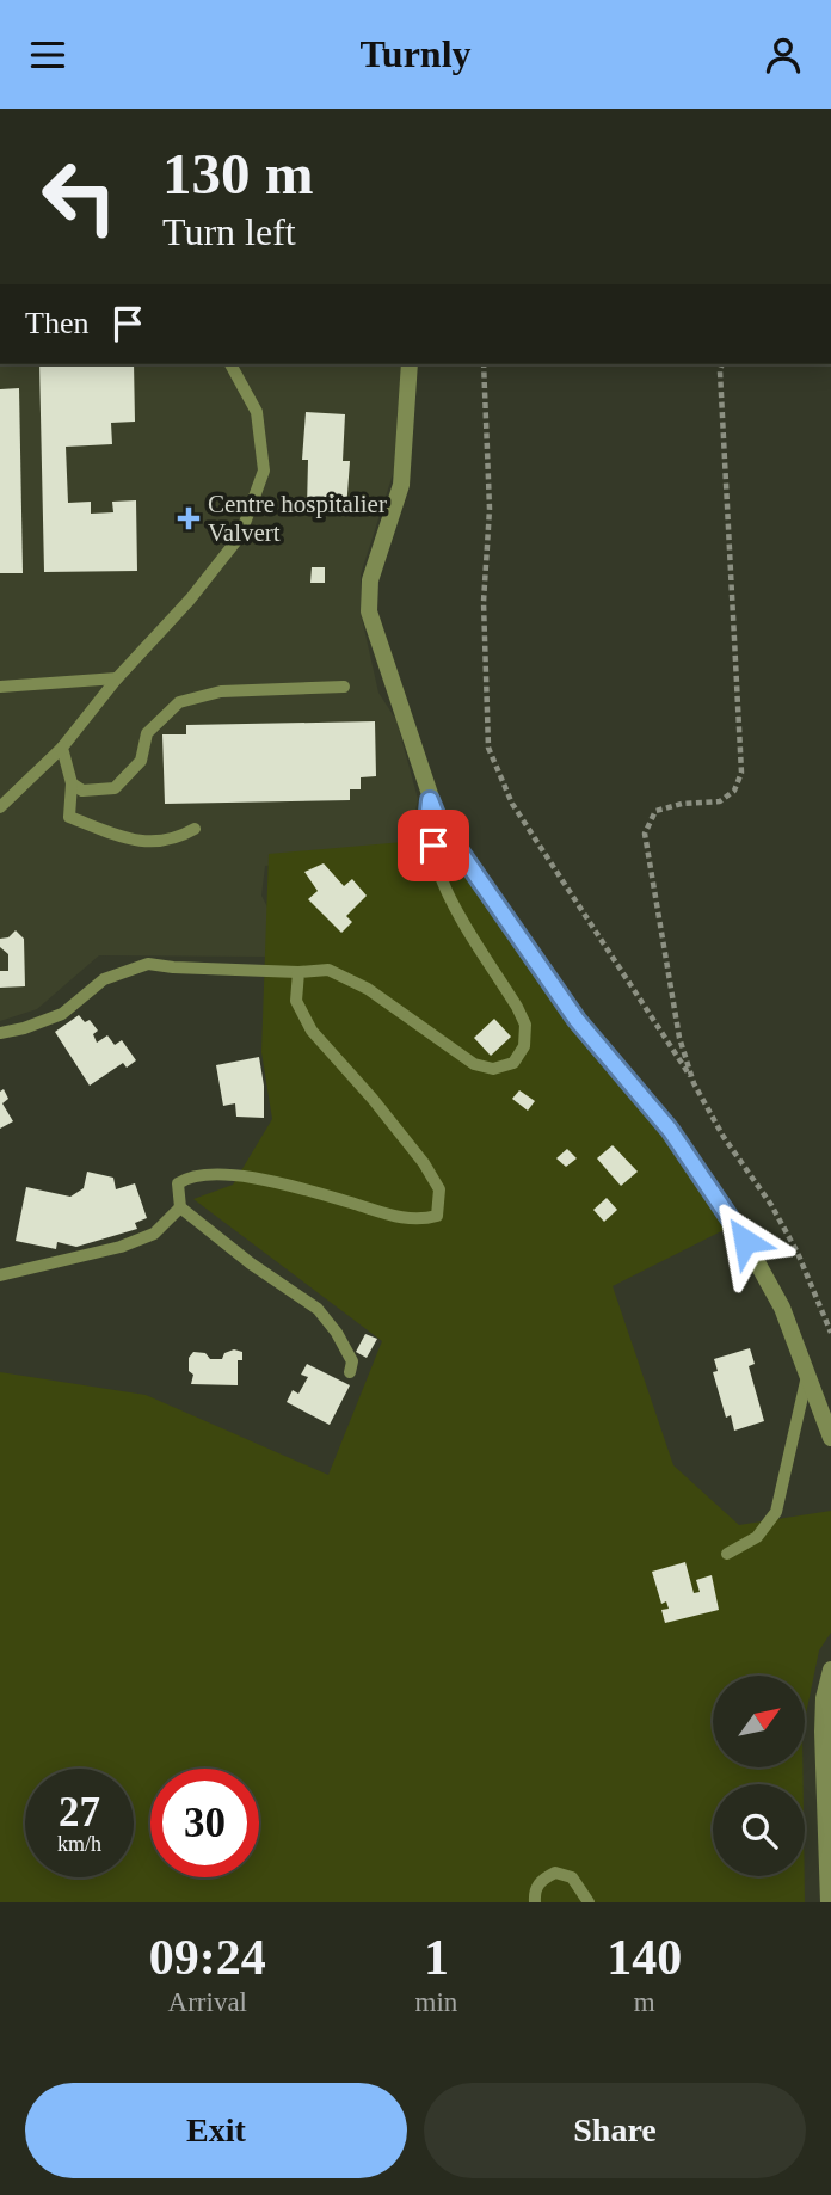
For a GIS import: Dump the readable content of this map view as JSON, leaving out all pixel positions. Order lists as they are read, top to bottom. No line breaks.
{"places":{"health":["Centre hospitalier Valvert"]},"north":"top right","page":{"header":"Turnly","turn":["130 m","Turn left"],"then":"Then","speed":"27 km/h","limit":"30","eta":["09:24","Arrival","1","min","140","m"],"buttons":["Exit","Share"]}}
